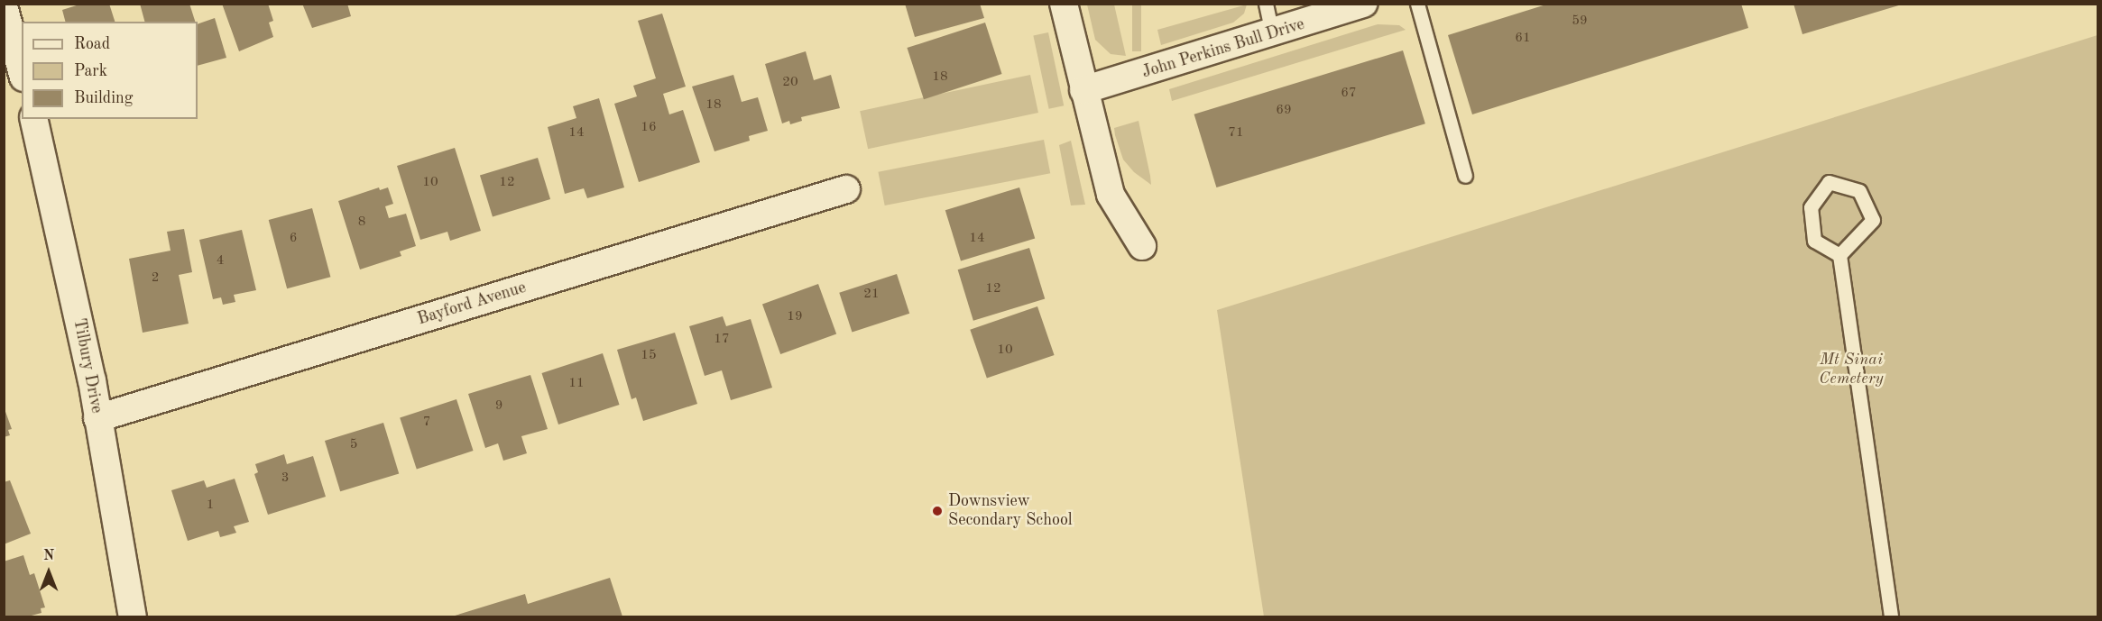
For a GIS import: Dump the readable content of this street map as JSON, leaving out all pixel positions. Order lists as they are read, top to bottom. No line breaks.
{"streets":{"street":["John Perkins Bull Drive","Bayford Avenue","Tilbury Drive"]},"crossings":[["Bayford Avenue","Tilbury Drive"]],"parks":["Mt Sinai Cemetery"],"places":["Downsview Secondary School"],"house_numbers":["59","61","18","20","67","18","69","16","14","71","10","12","8","6","14","4","2","12","21","19","17","10","15","11","9","7","5","3","1"],"legend":["Road","Park","Building"],"north":"top"}
